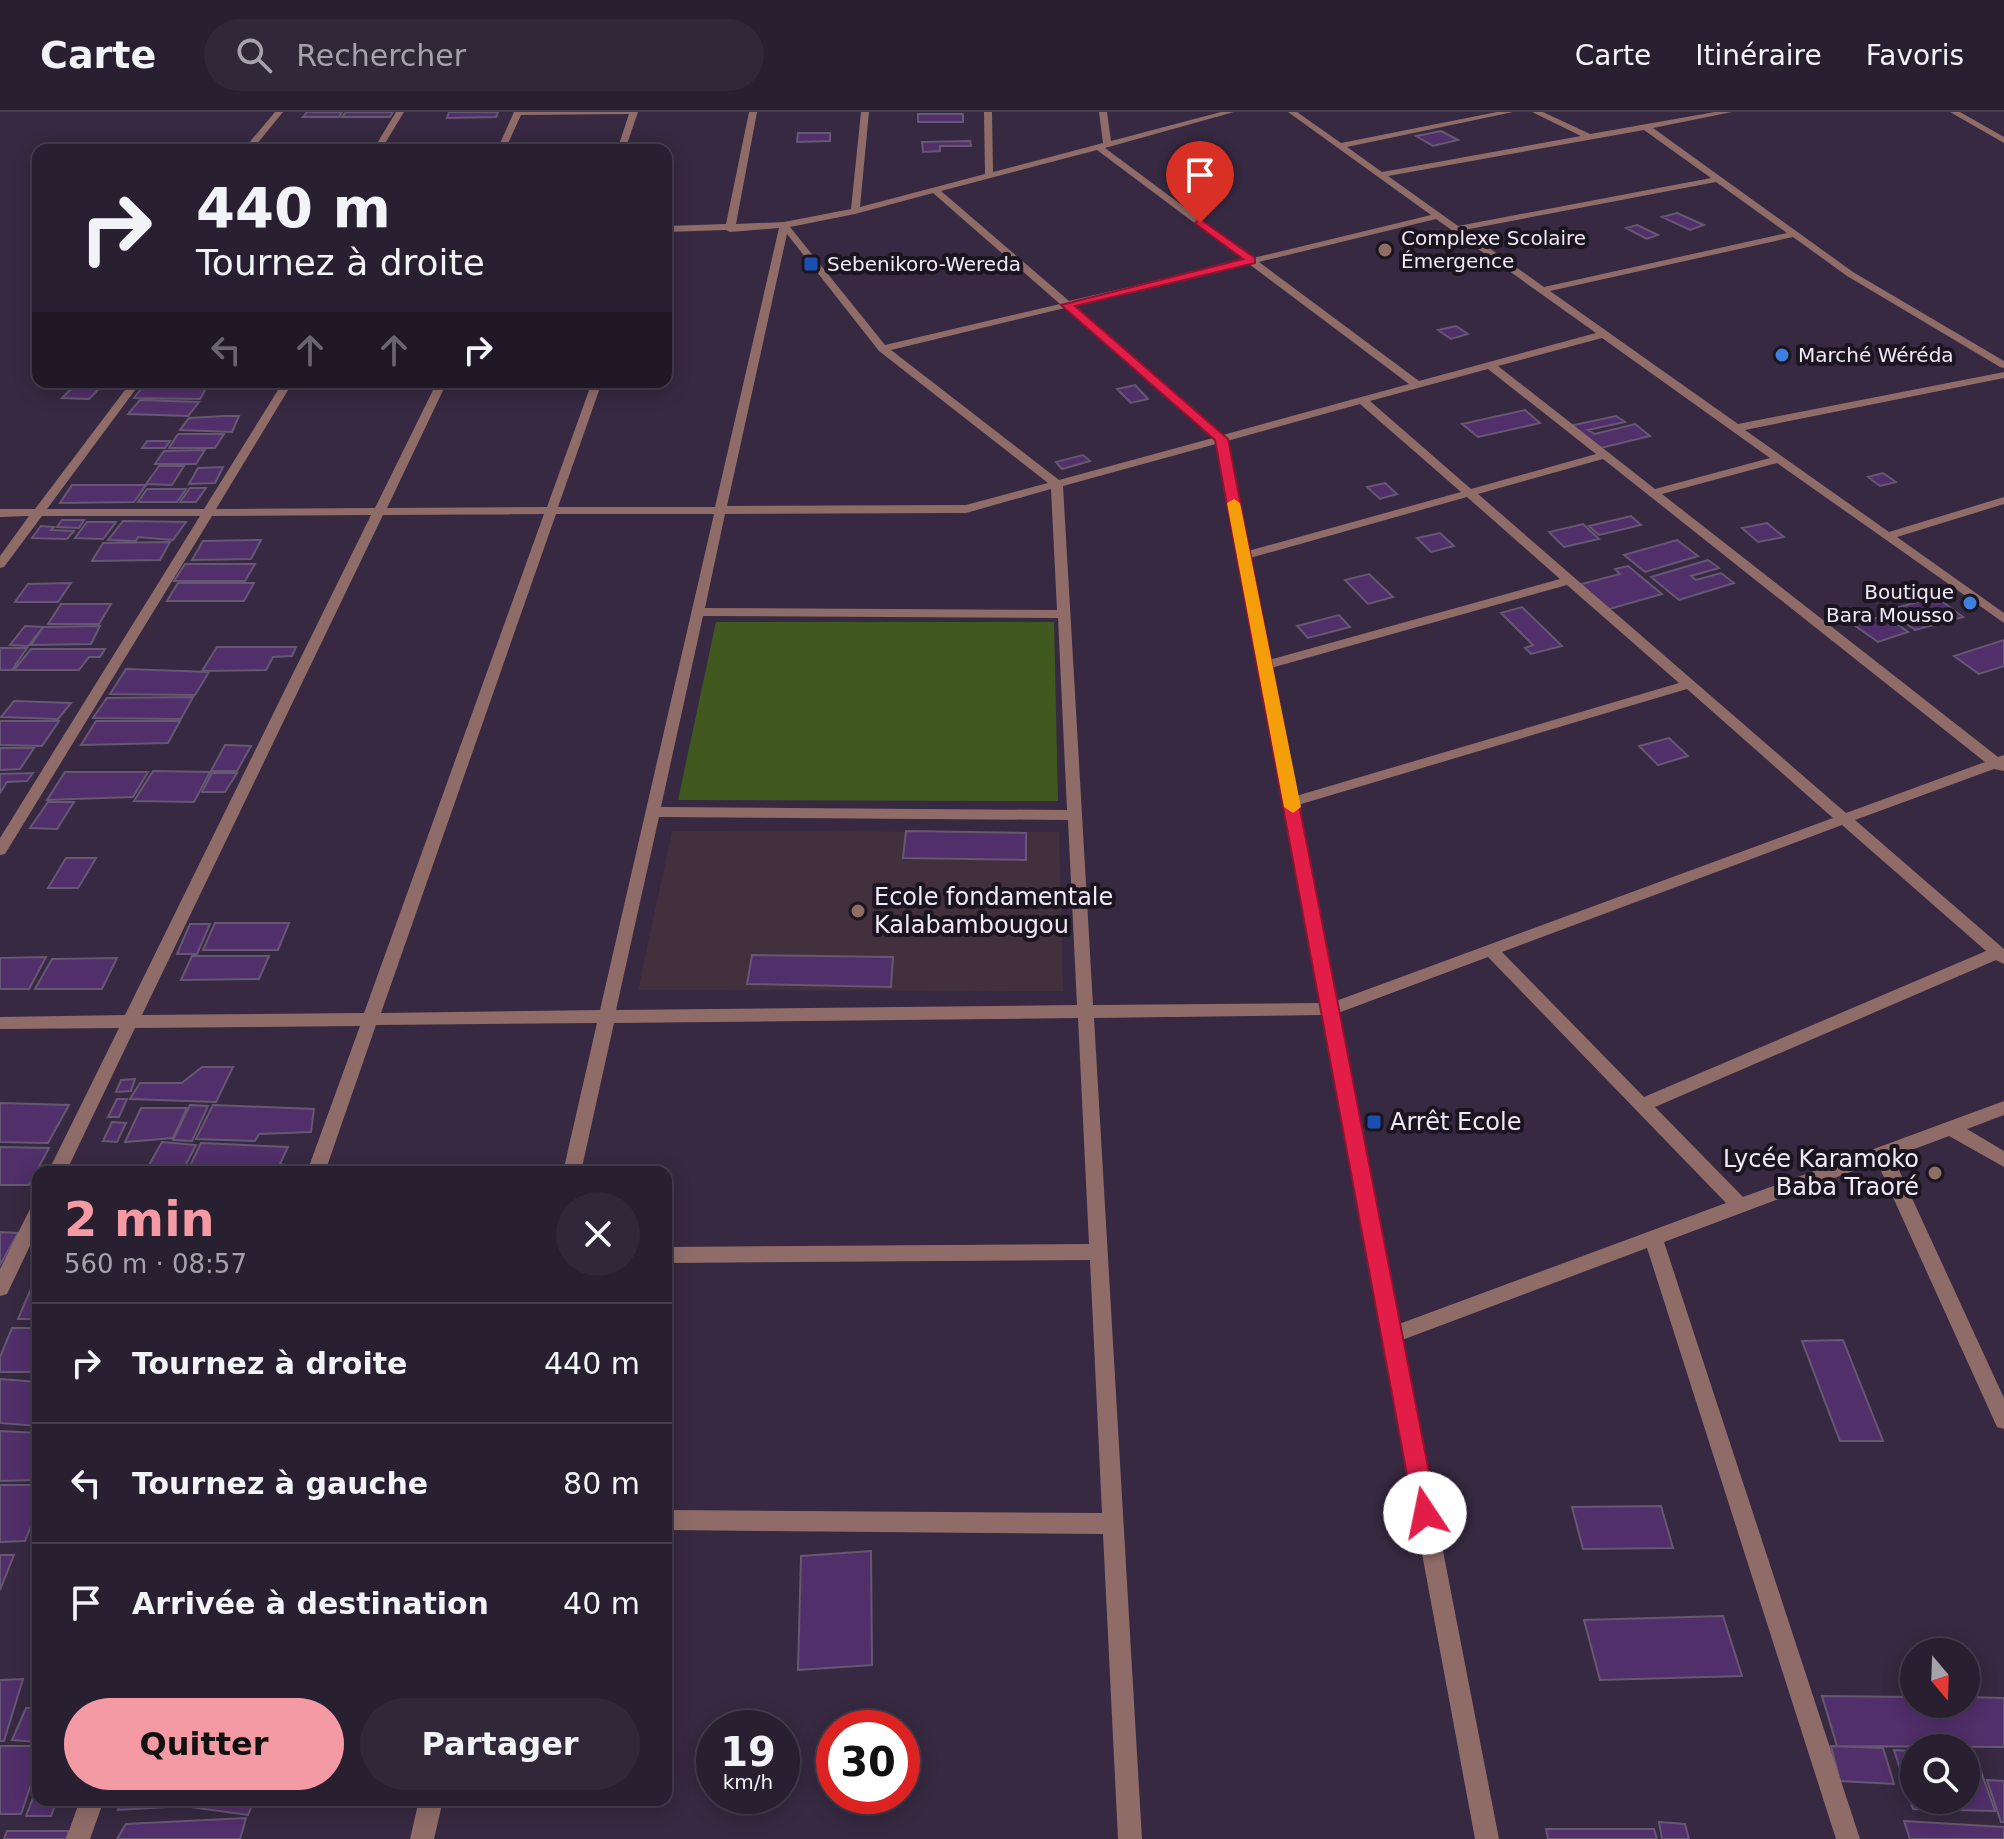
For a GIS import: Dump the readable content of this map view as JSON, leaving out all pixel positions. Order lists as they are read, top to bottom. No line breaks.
{"places":{"other":["Complexe Scolaire Émergence","Marché Wéréda","Boutique Bara Mousso","Ecole fondamentale Kalabambougou","Lycée Karamoko Baba Traoré"],"transit":["Sebenikoro-Wereda","Arrêt Ecole"]},"north":"bottom","page":{"header":"Carte","search":"Rechercher","nav":["Carte","Itinéraire","Favoris"],"turn":["440 m","Tournez à droite"],"heading":["2 min","560 m · 08:57"],"list":[{"name":"Tournez à droite","value":"440 m"},{"name":"Tournez à gauche","value":"80 m"},{"name":"Arrivée à destination","value":"40 m"}],"buttons":["Quitter","Partager"],"speed":"19 km/h","limit":"30"}}
